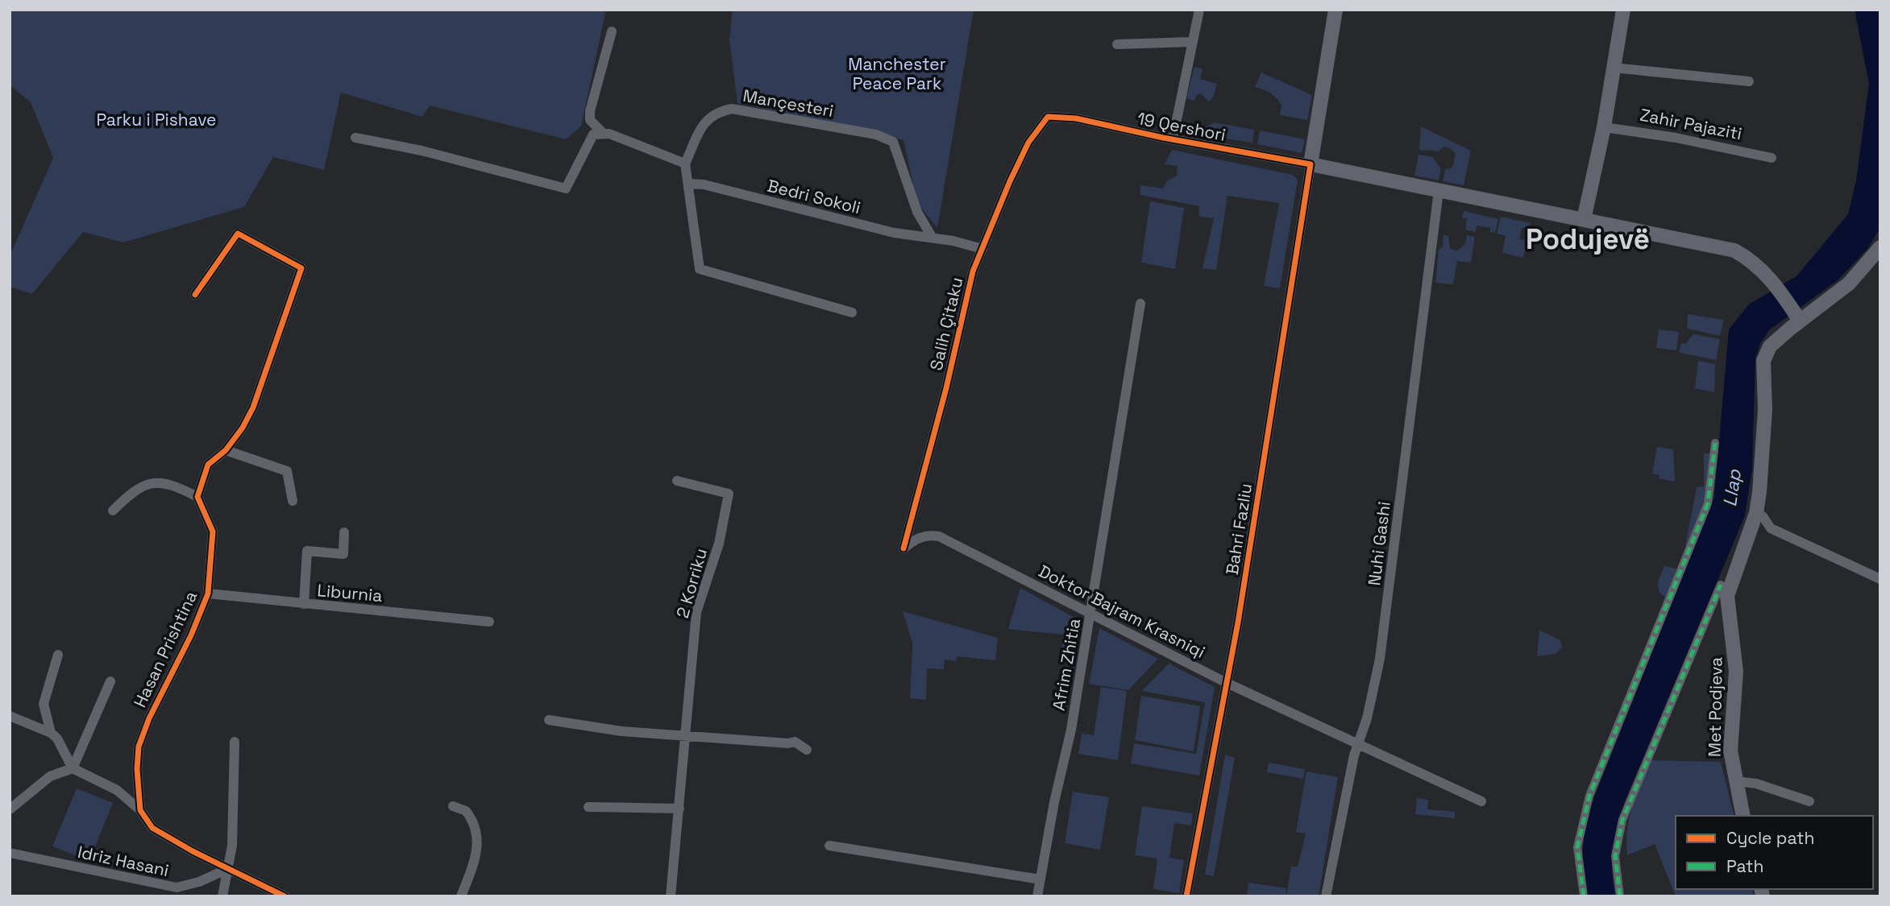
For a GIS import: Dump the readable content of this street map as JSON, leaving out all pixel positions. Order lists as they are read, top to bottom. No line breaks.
{"streets":{"main road":["19 Qershori","Met Podjeva"],"street":["Mançesteri","Zahir Pajaziti","Bedri Sokoli","Salih Çitaku","Bahri Fazliu","Nuhi Gashi","2 Korriku","Liburnia","Doktor Bajram Krasniqi","Hasan Prishtina","Afrim Zhitia","Idriz Hasani"]},"crossings":[["Mançesteri","Bedri Sokoli"],["19 Qershori","Salih Çitaku"],["19 Qershori","Bahri Fazliu"],["19 Qershori","Nuhi Gashi"],["19 Qershori","Met Podjeva"],["Salih Çitaku","Doktor Bajram Krasniqi"],["Bahri Fazliu","Doktor Bajram Krasniqi"],["Nuhi Gashi","Doktor Bajram Krasniqi"],["Liburnia","Hasan Prishtina"],["Doktor Bajram Krasniqi","Afrim Zhitia"]],"districts":["Podujevë"],"water":["Llap"],"parks":["Manchester Peace Park","Parku i Pishave"],"legend":["Cycle path","Path"]}
